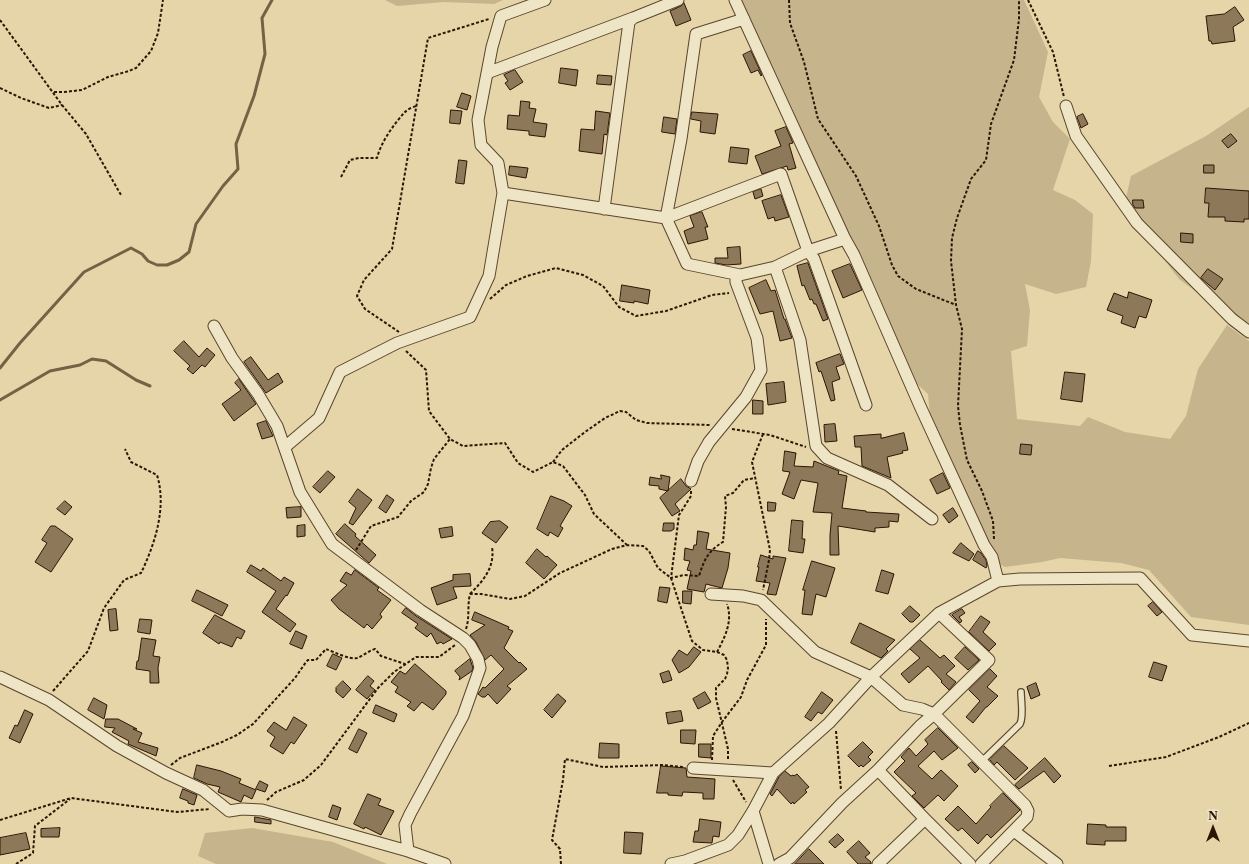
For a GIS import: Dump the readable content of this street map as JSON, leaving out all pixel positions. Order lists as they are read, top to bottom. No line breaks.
{"north":"top"}
